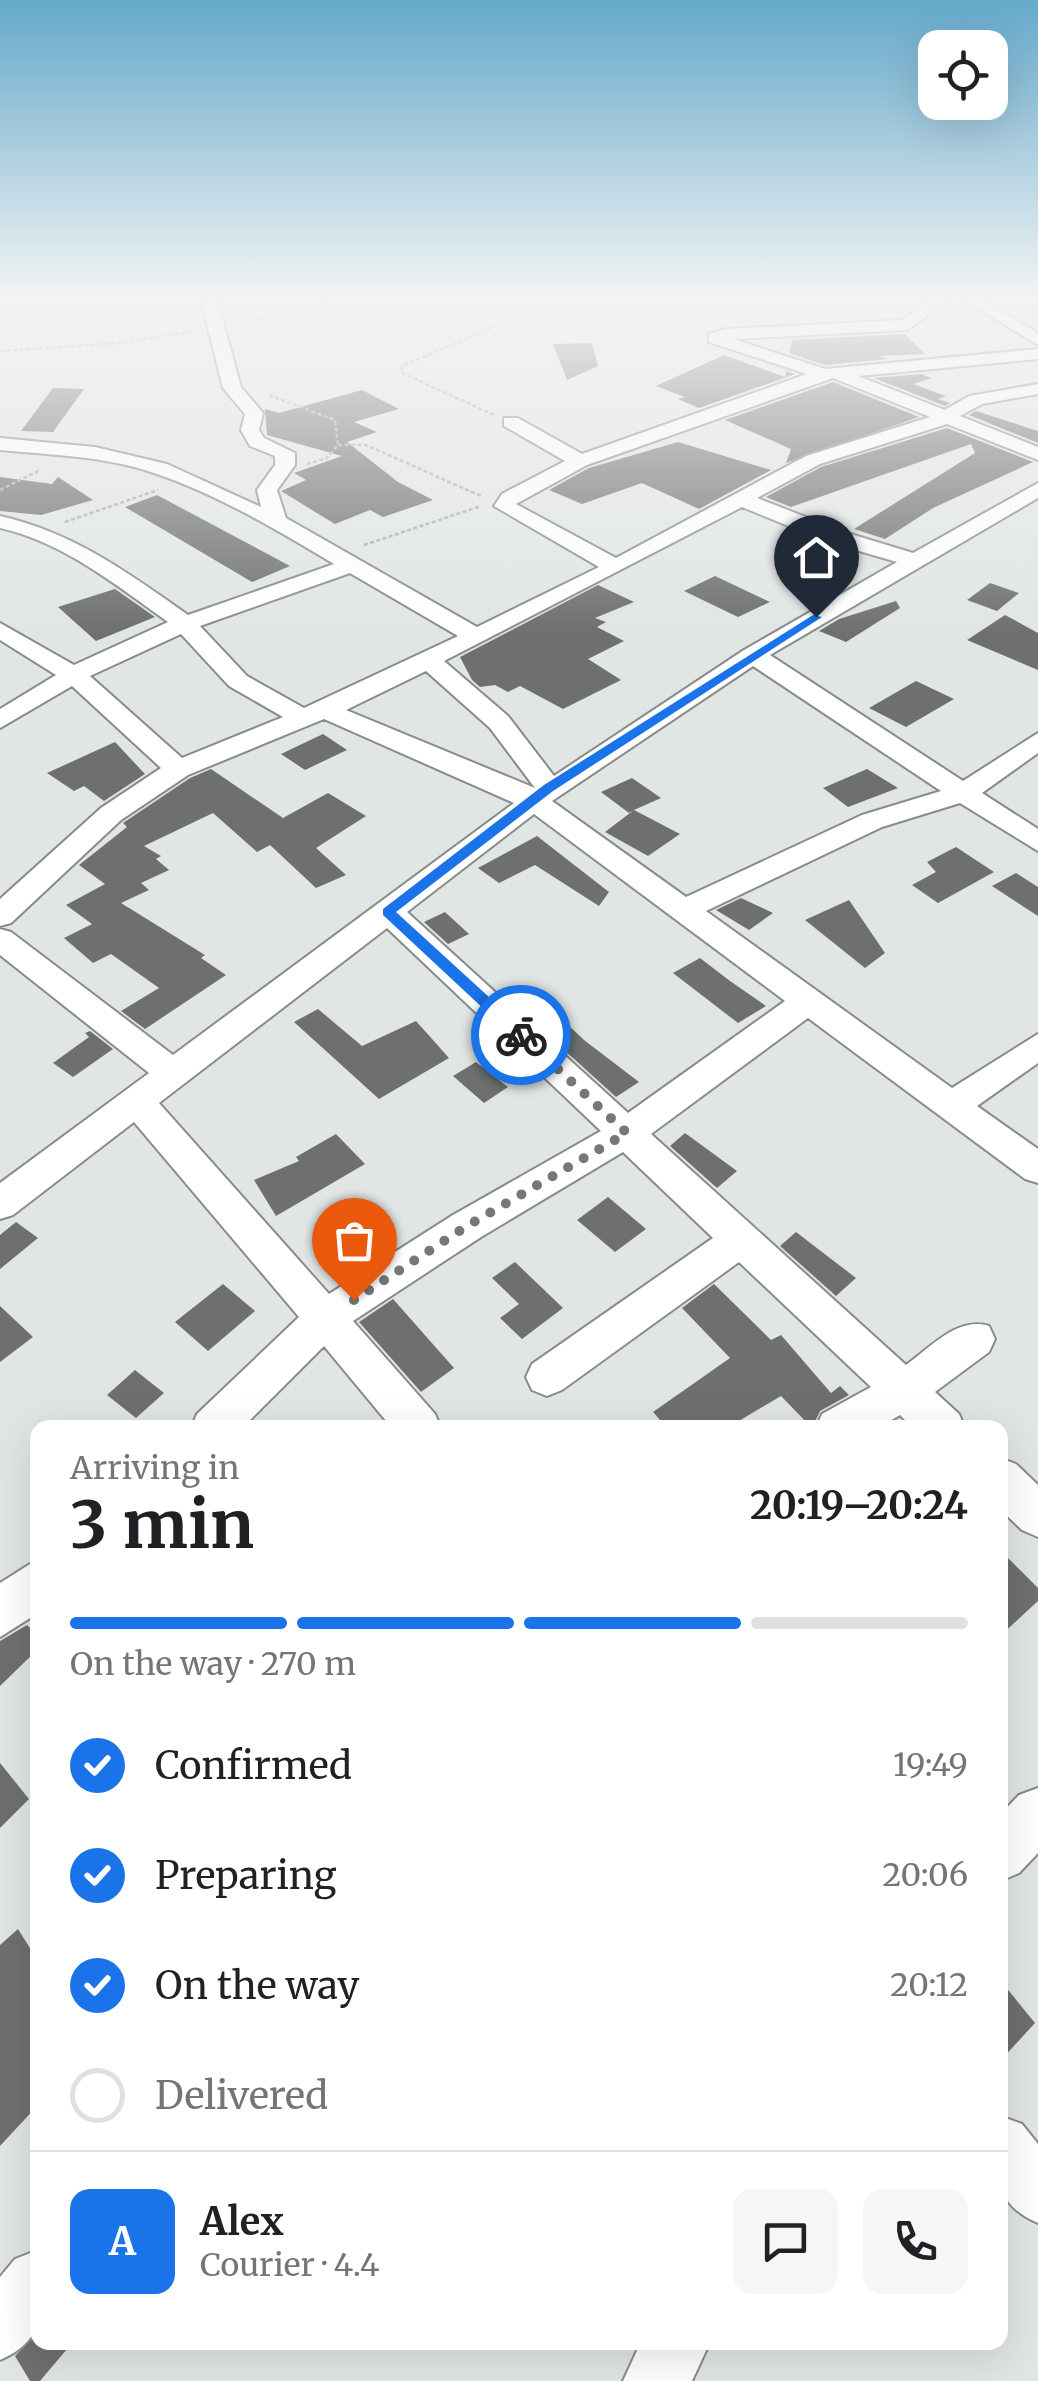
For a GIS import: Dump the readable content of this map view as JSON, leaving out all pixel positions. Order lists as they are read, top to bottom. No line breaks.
{"page":{"heading":["3 min","Arriving in","20:19–20:24"],"panel":["Alex","Courier · 4.4"],"bar":"On the way · 270 m","list":[["Confirmed","19:49"],["Preparing","20:06"],["On the way","20:12"],"Delivered"],"round":"A"}}
